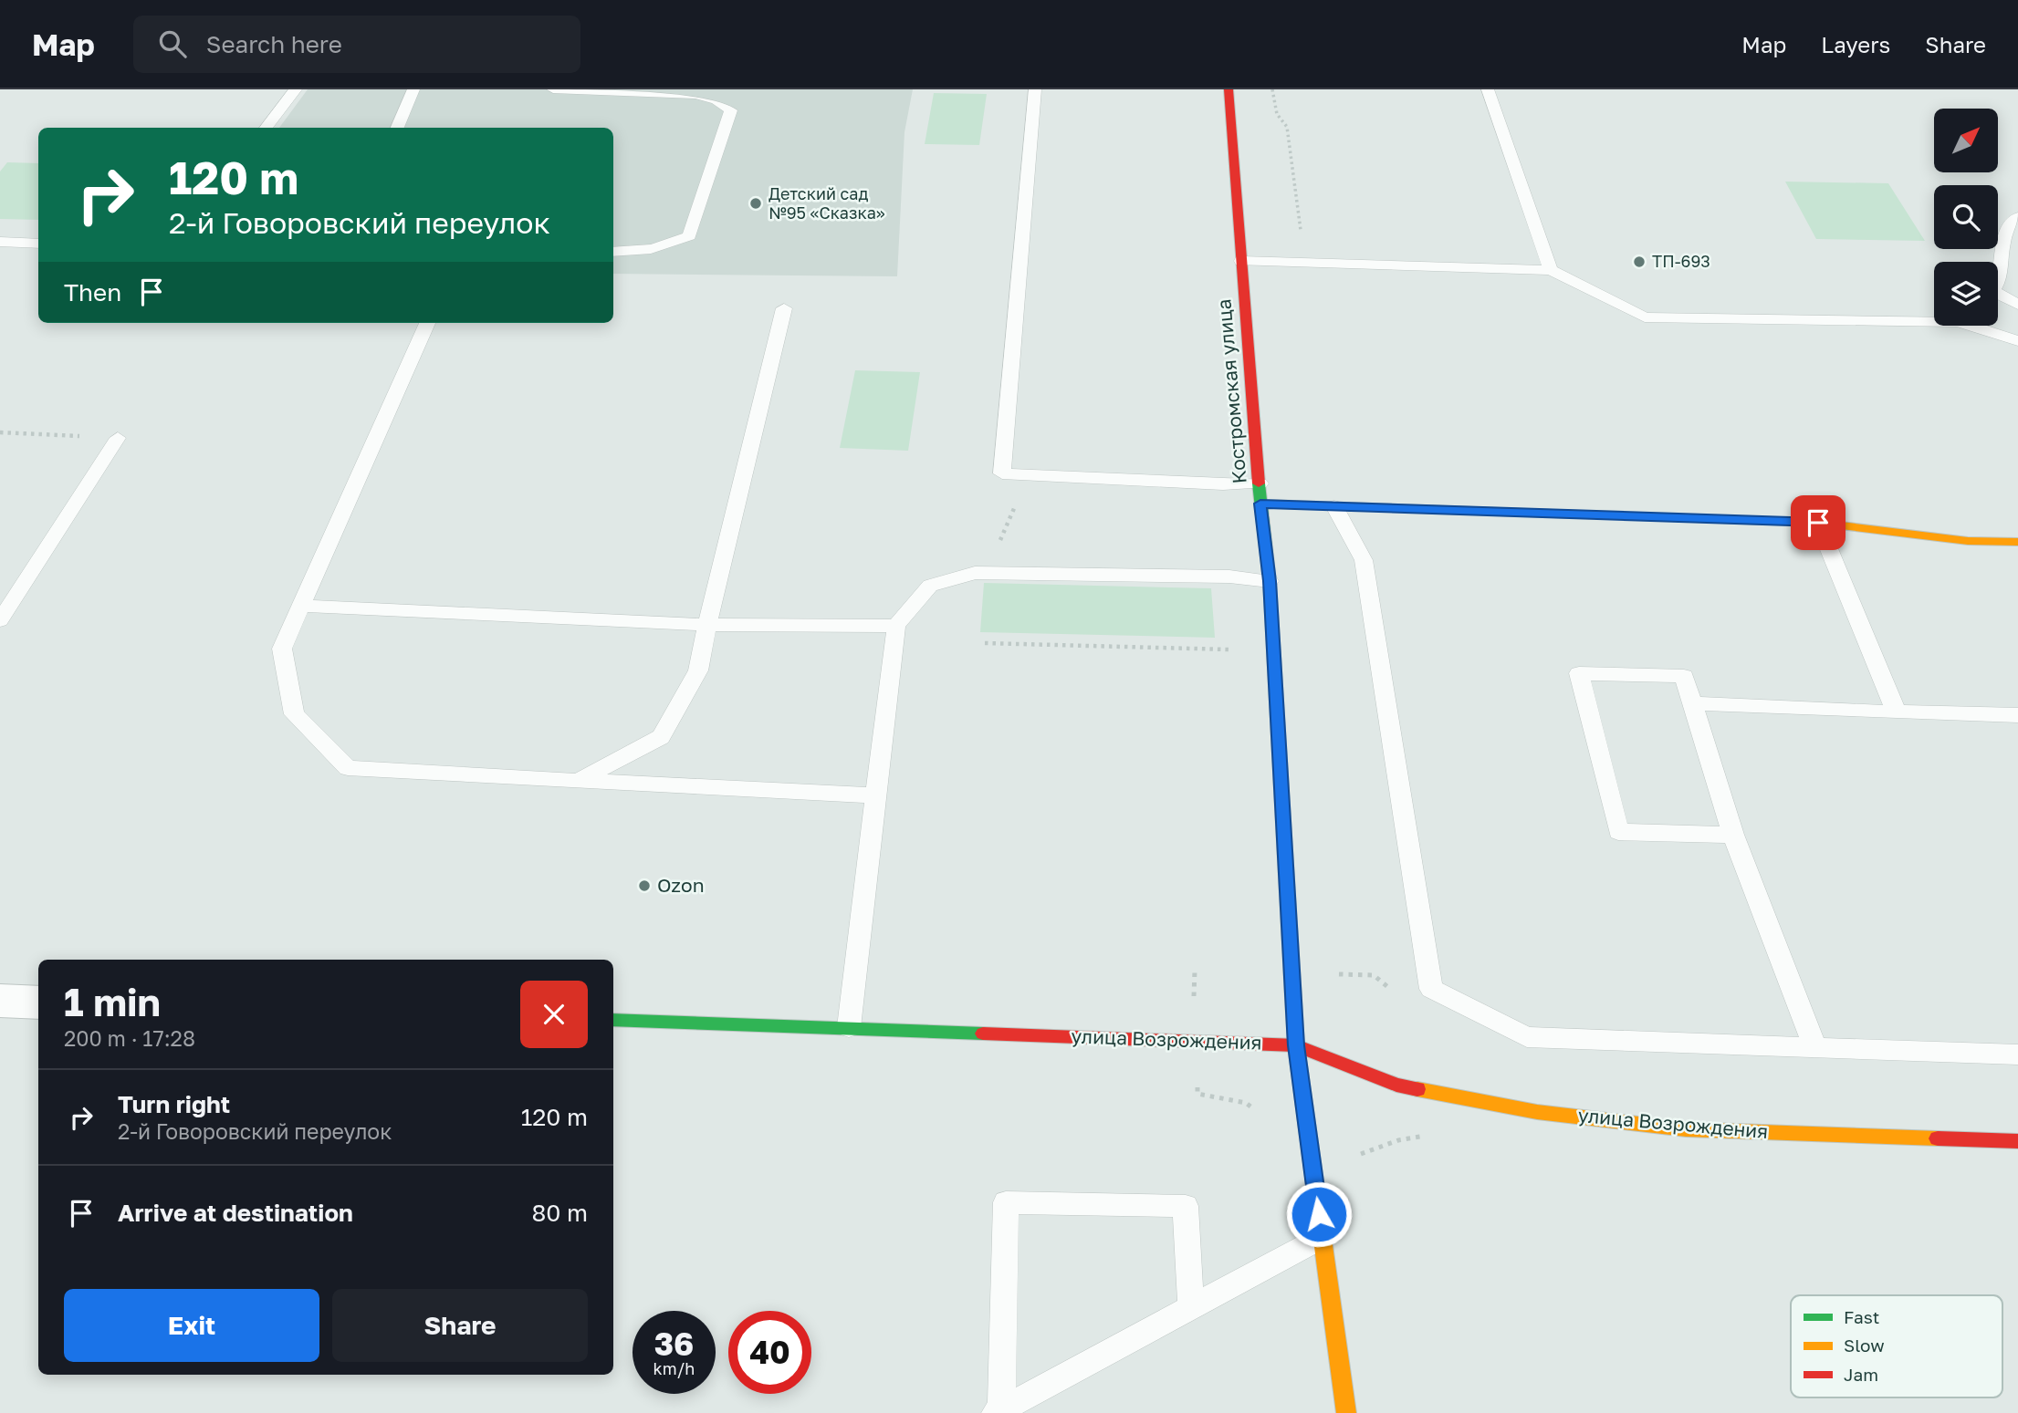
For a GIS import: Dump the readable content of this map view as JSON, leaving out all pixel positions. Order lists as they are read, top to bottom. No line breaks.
{"streets":{"street":["Костромская улица","улица Возрождения"]},"crossings":[["Костромская улица","улица Возрождения"]],"places":["Детский сад №95 «Сказка»","ТП-693","Ozon"],"legend":["Fast","Slow","Jam"],"north":"top right","page":{"header":"Map","search":"Search here","nav":["Map","Layers","Share"],"turn":["120 m","2-й Говоровский переулок"],"then":"Then","heading":["1 min","200 m · 17:28"],"list":[{"name":"Turn right","note":"2-й Говоровский переулок","value":"120 m"},{"name":"Arrive at destination","value":"80 m"}],"buttons":["Exit","Share"],"speed":"36 km/h","limit":"40"}}
